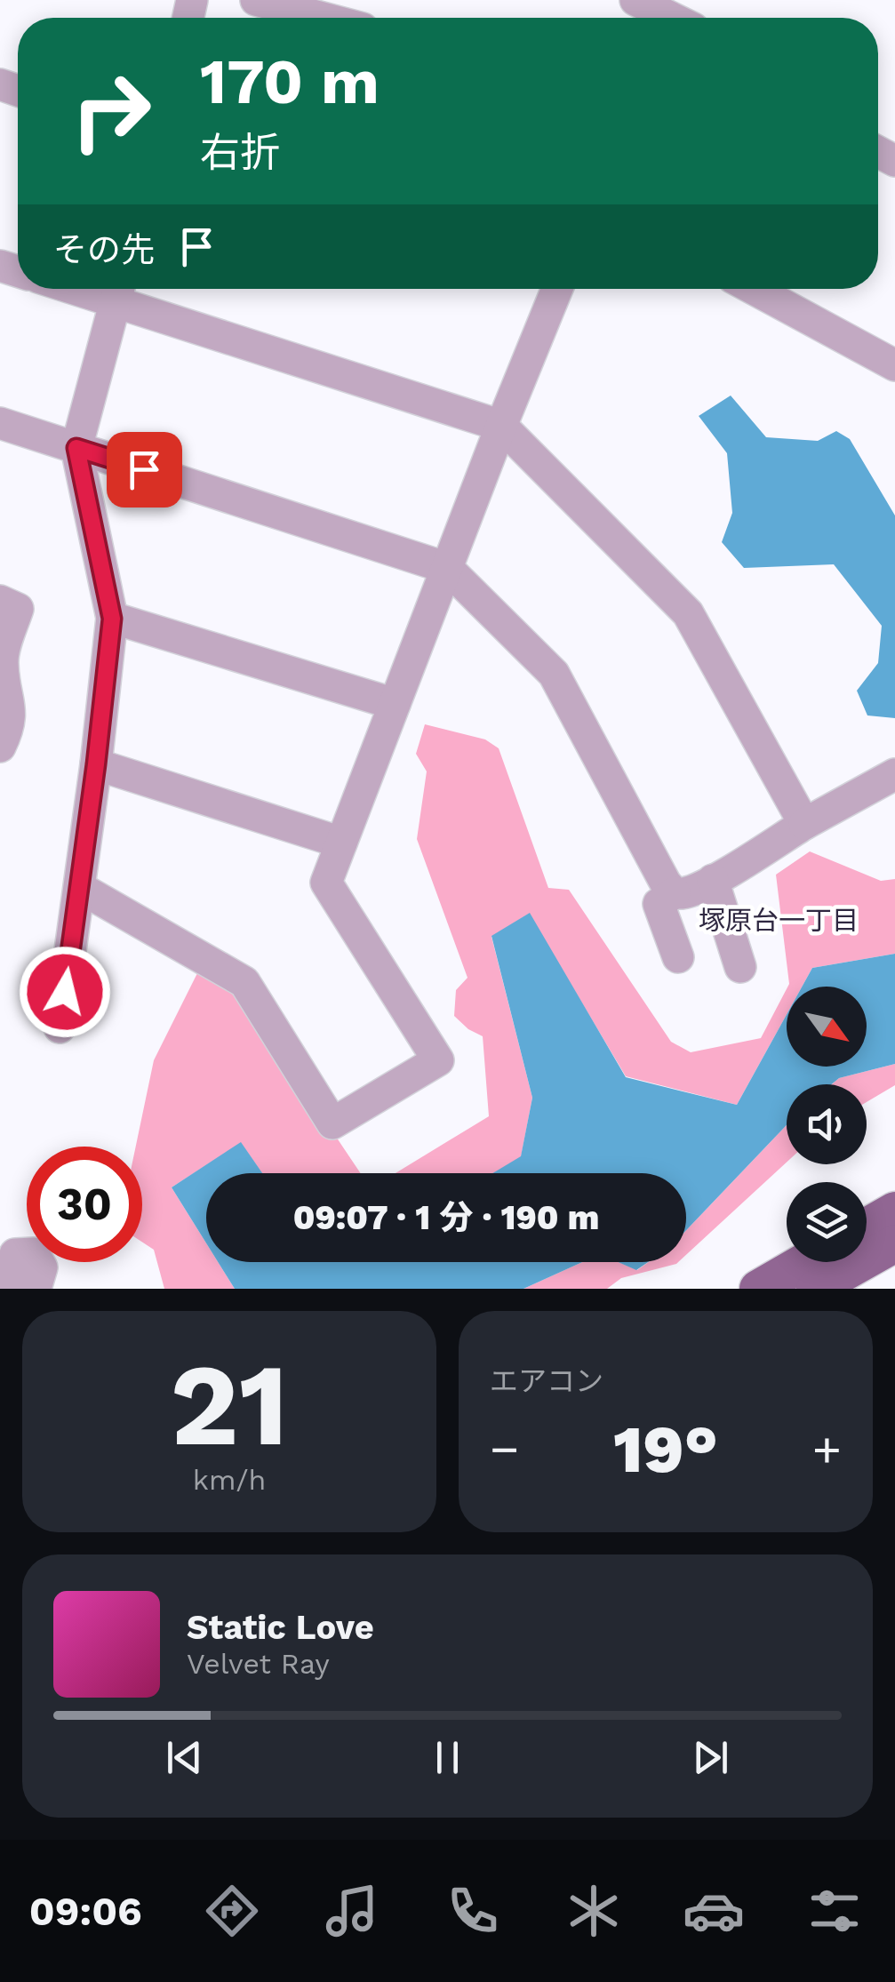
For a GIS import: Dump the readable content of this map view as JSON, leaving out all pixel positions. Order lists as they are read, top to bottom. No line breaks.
{"districts":["塚原台一丁目"],"north":"bottom right","page":{"turn":["170 m","右折"],"then":"その先","limit":"30","trip":"09:07 · 1 分 · 190 m","tile":[["21","km/h"],"エアコン"],"heat":["−","19°","+"],"song":["Static Love","Velvet Ray"],"tabs":"09:06"}}
